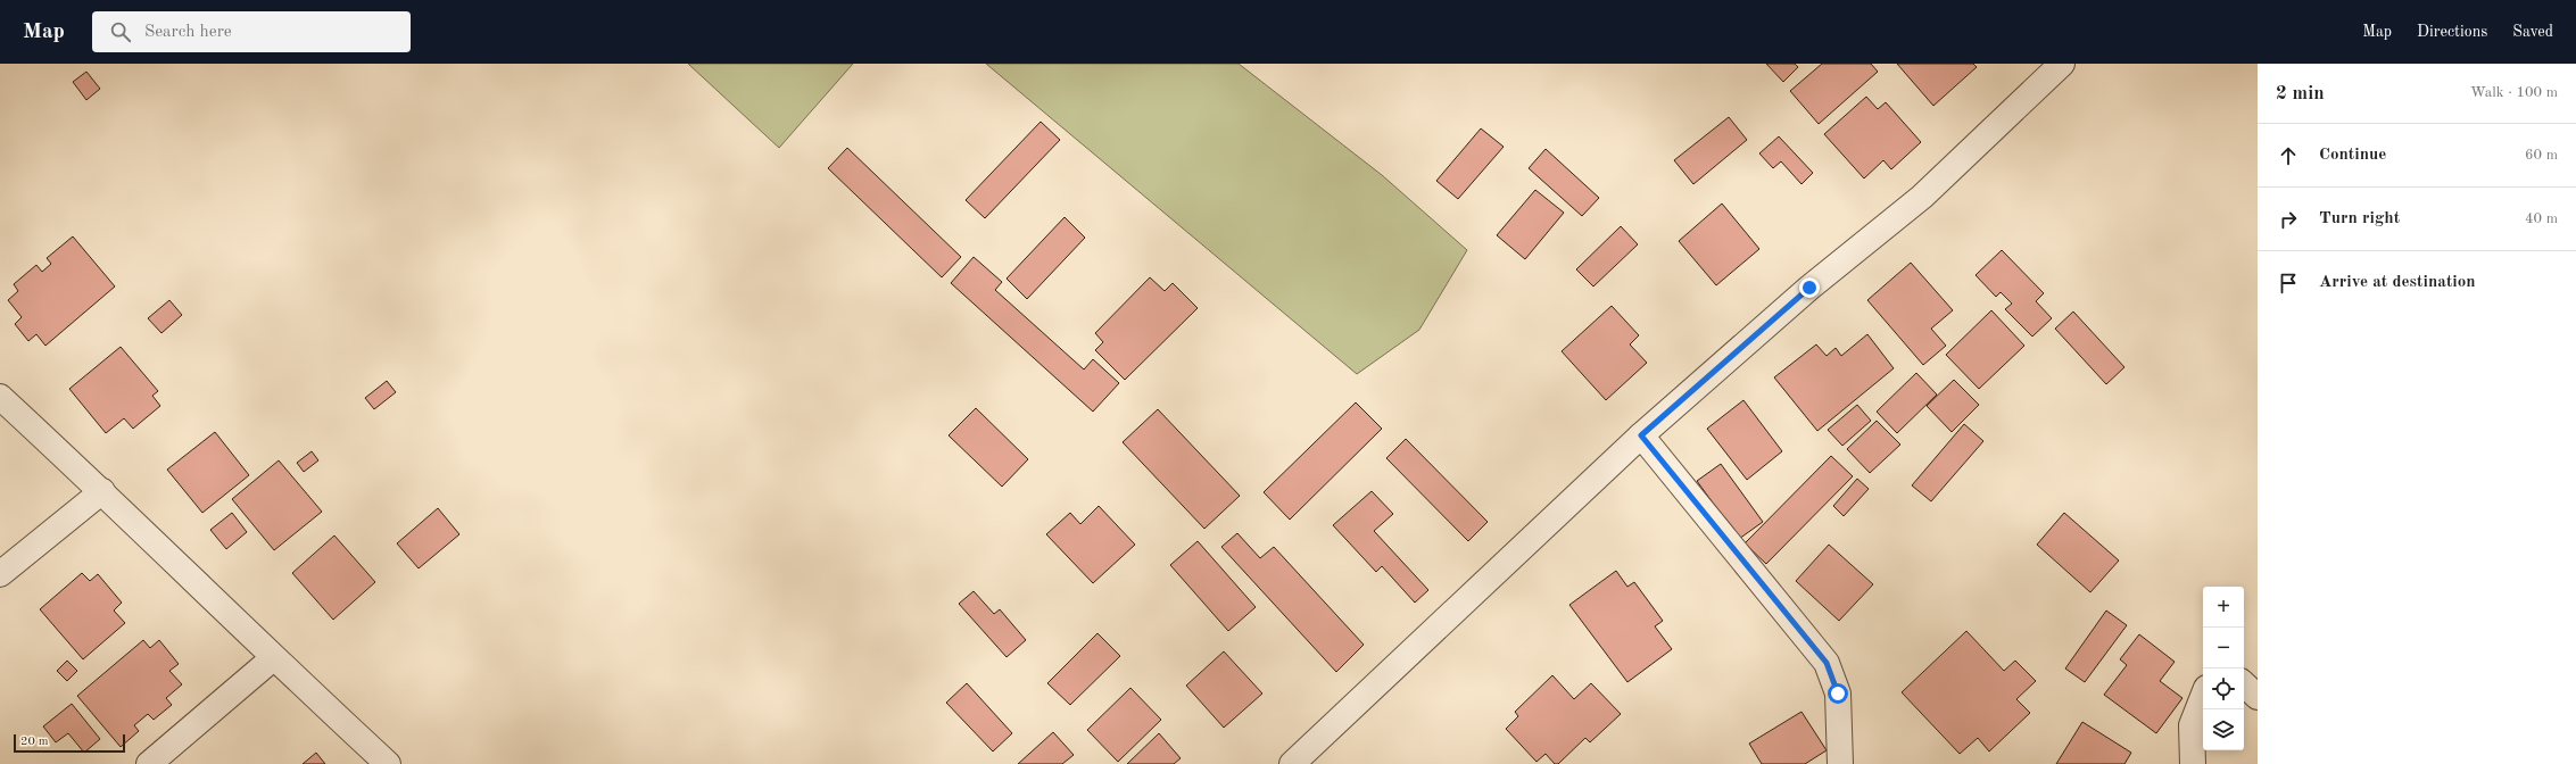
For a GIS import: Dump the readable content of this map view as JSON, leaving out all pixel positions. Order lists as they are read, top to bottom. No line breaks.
{"scale_bar":"20 m","page":{"header":"Map","search":"Search here","nav":["Map","Directions","Saved"],"heading":["2 min","Walk · 100 m"],"list":[["Continue","60 m"],["Turn right","40 m"],"Arrive at destination"],"map_buttons":["+","−"],"scale":"20 m"}}
